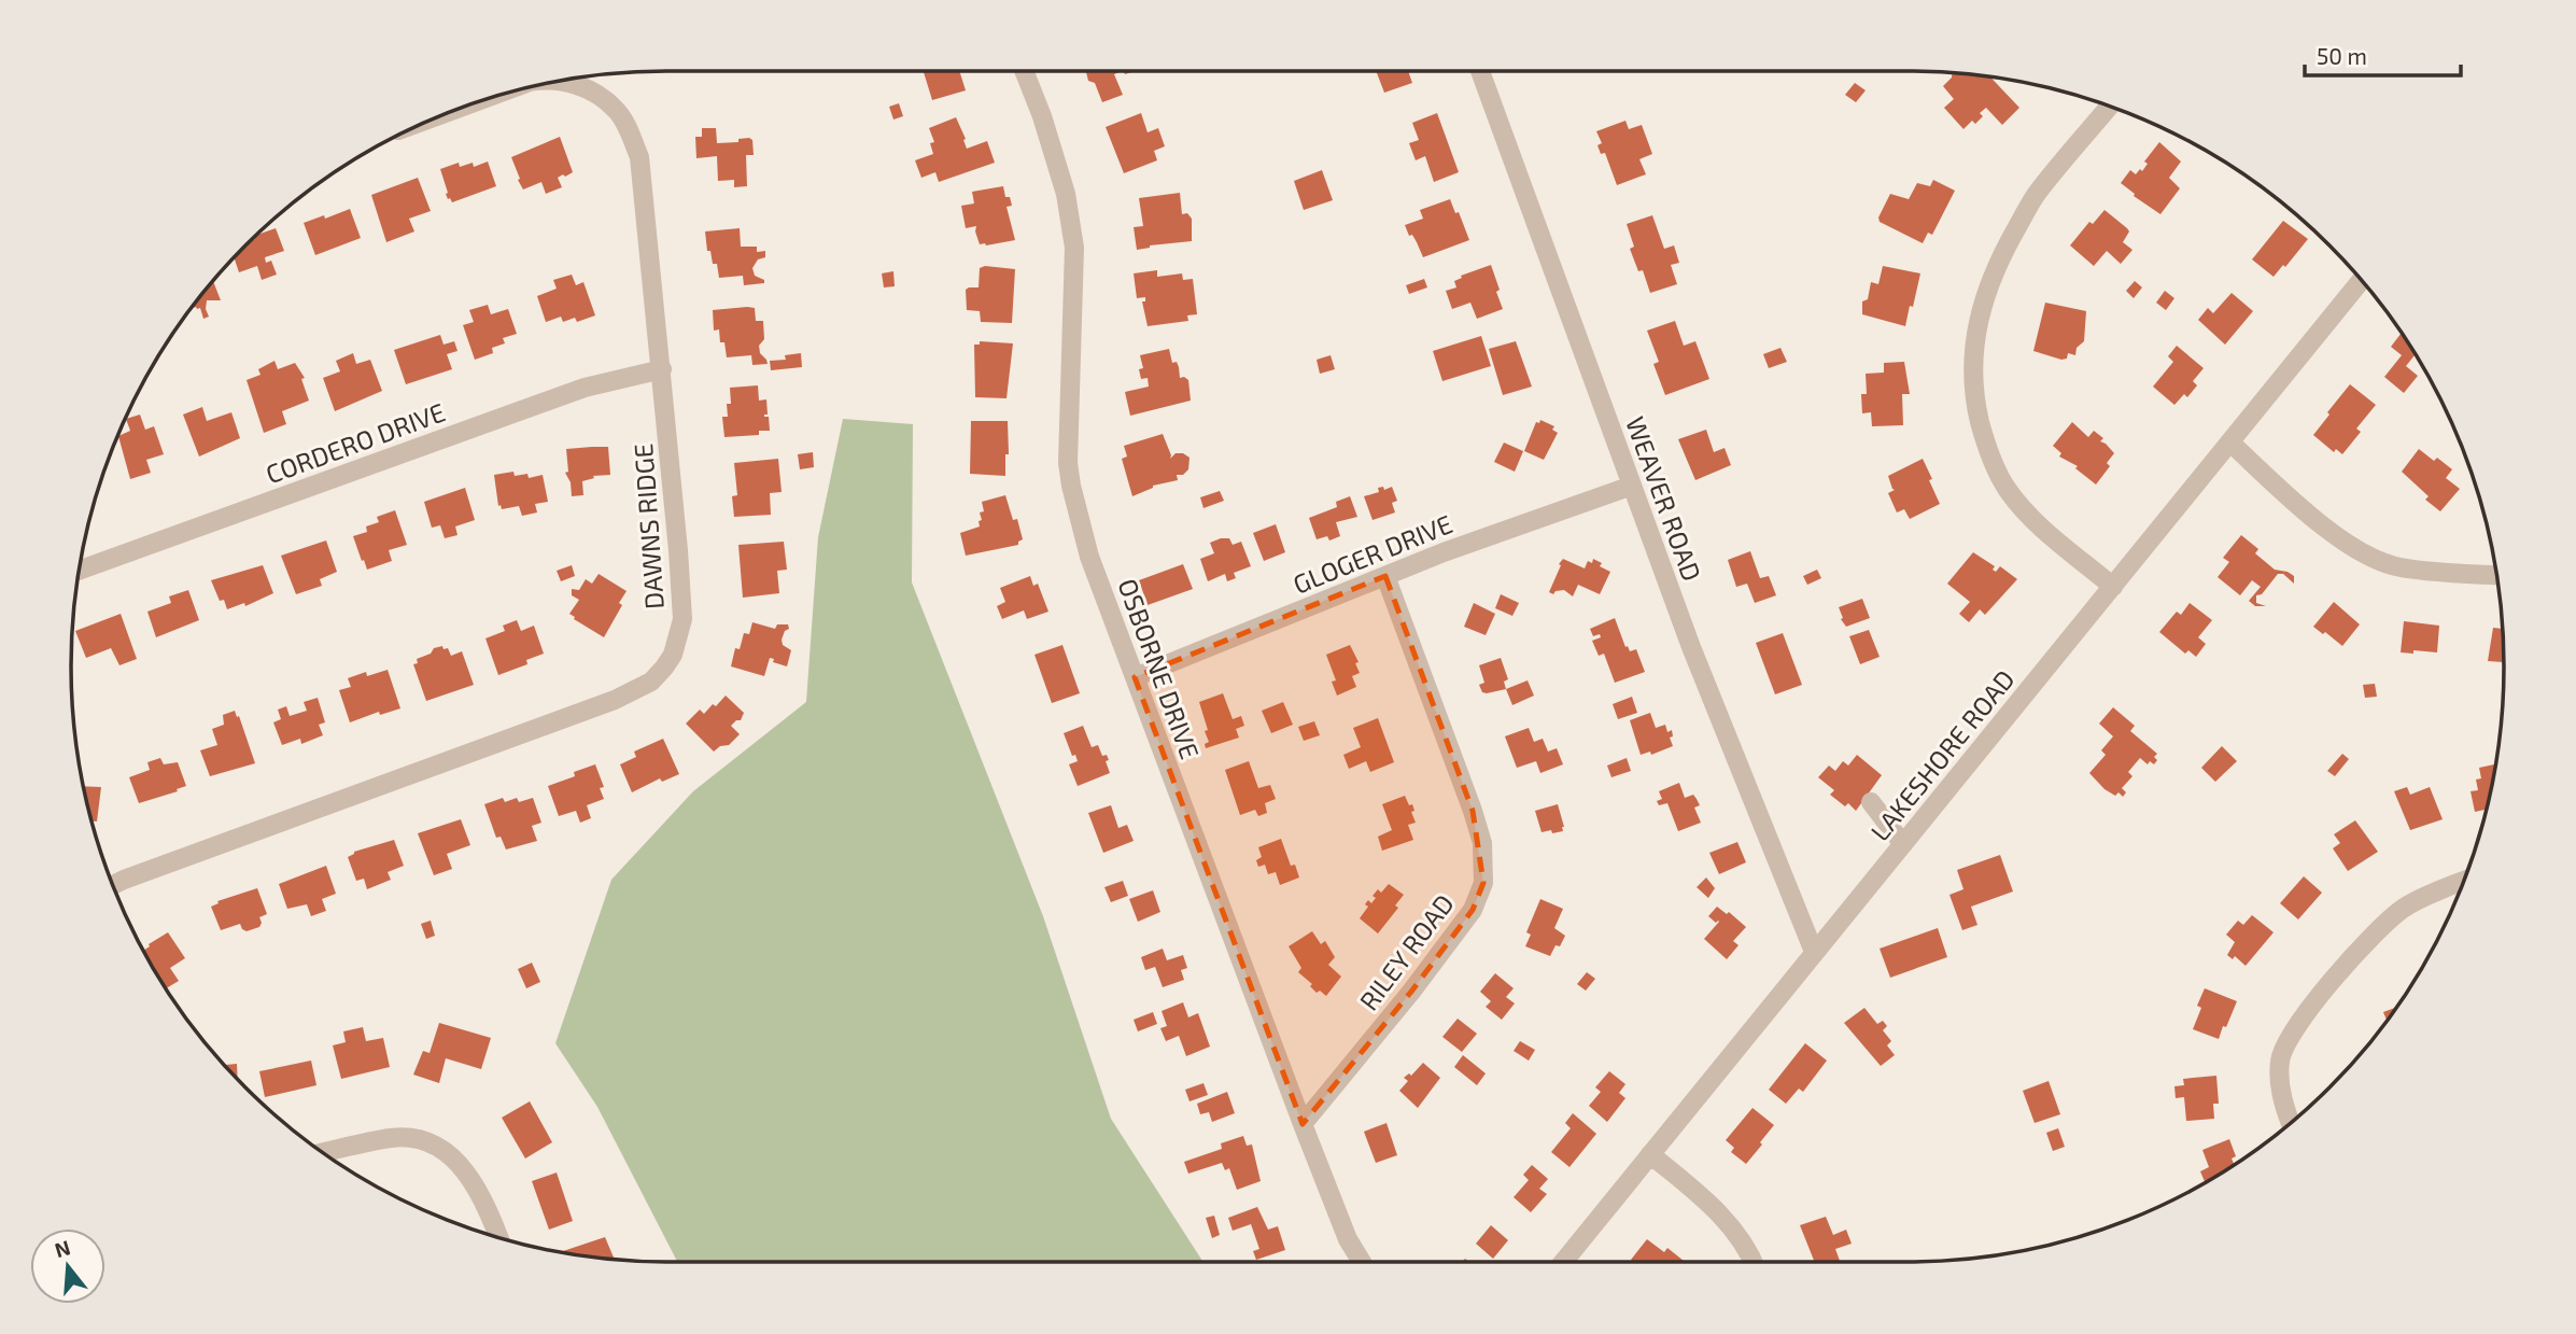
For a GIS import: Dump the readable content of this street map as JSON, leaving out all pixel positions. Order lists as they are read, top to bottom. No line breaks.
{"streets":{"street":["CORDERO DRIVE","WEAVER ROAD","DAWNS RIDGE","GLOGER DRIVE","OSBORNE DRIVE","LAKESHORE ROAD","RILEY ROAD"]},"crossings":[["CORDERO DRIVE","DAWNS RIDGE"],["WEAVER ROAD","GLOGER DRIVE"],["WEAVER ROAD","LAKESHORE ROAD"],["GLOGER DRIVE","OSBORNE DRIVE"],["GLOGER DRIVE","RILEY ROAD"],["OSBORNE DRIVE","RILEY ROAD"]],"scale_bar":"50 m","north":"top"}
